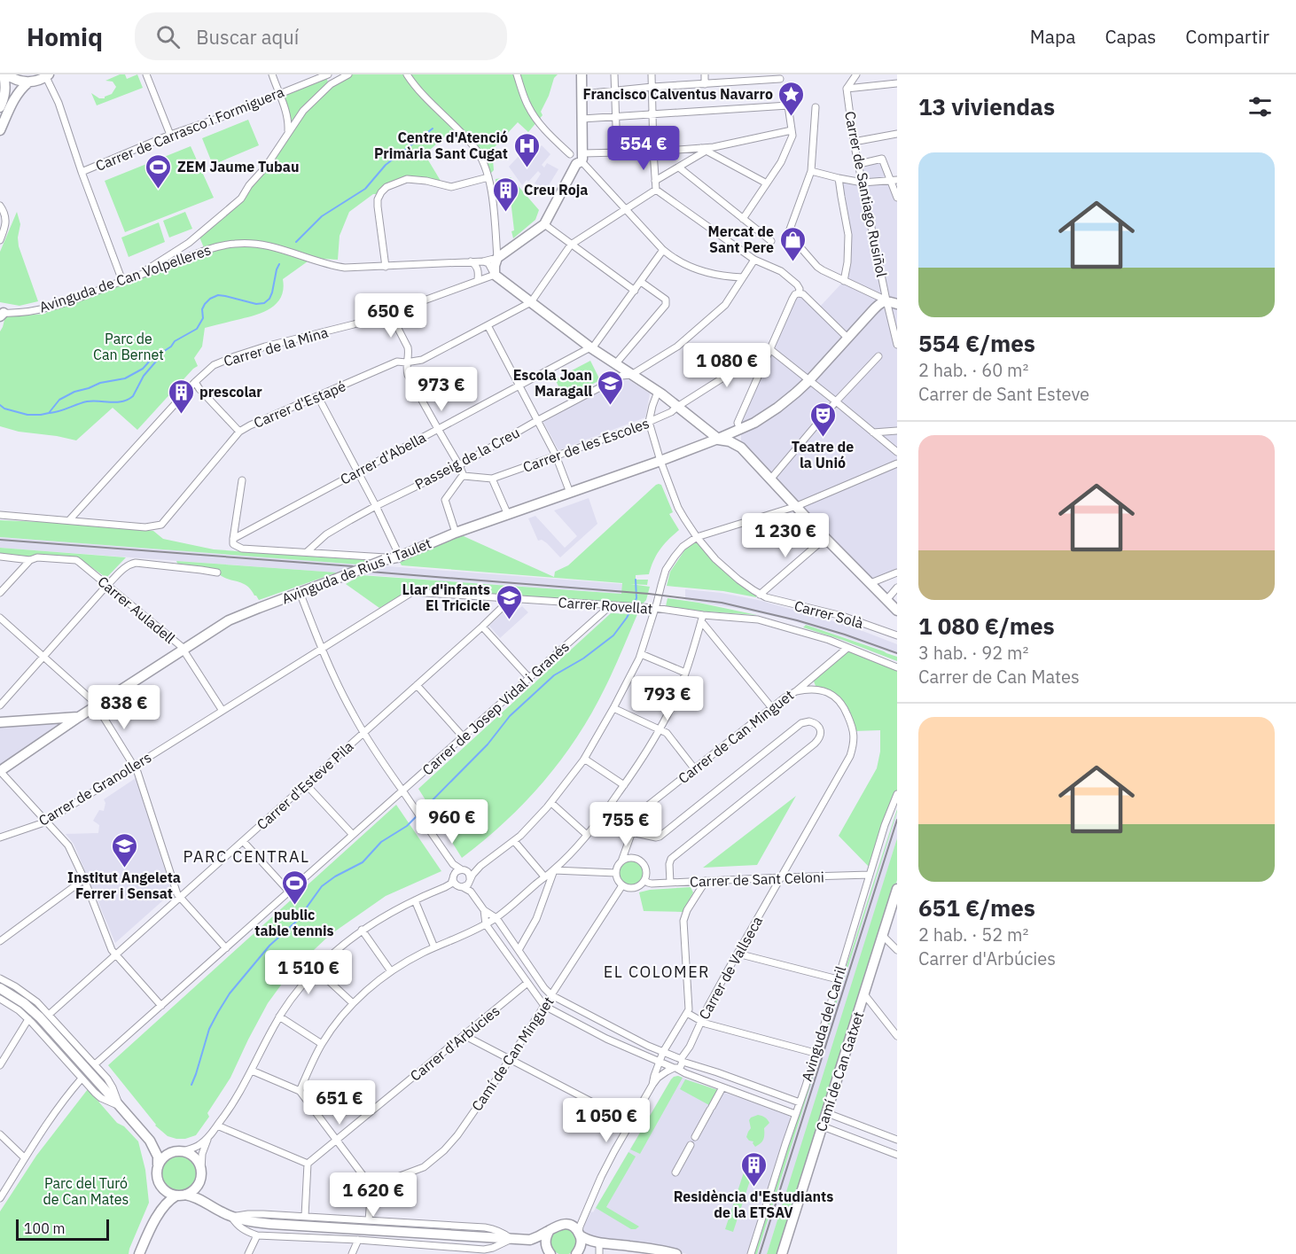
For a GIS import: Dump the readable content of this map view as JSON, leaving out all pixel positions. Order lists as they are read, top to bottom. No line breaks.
{"streets":{"street":["Carrer de Carrasco i Formiguera","Carrer de Santiago Rusiñol","Avinguda de Can Volpelleres","Carrer de la Mina","Carrer d'Estapé","Carrer de les Escoles","Carrer d'Abella","Passeig de la Creu","Avinguda de Rius i Taulet","Carrer Rovellat","Carrer Auladell","Carrer Solà","Carrer de Josep Vidal i Granés","Carrer de Can Minguet","Carrer d'Esteve Pila","Carrer de Granollers","Carrer de Sant Celoni","Carrer de Vallseca","Avinguda del Carril","Carrer d'Arbúcies","Camí de Can Minguet","Camí de Can Gatxet"]},"crossings":[["Carrer de Santiago Rusiñol","Avinguda de Rius i Taulet"],["Carrer de la Mina","Carrer d'Estapé"],["Carrer de les Escoles","Carrer Solà"],["Avinguda de Rius i Taulet","Carrer Auladell"],["Avinguda de Rius i Taulet","Carrer Solà"],["Carrer Rovellat","Carrer de Josep Vidal i Granés"],["Carrer Rovellat","Carrer de Can Minguet"],["Carrer Rovellat","Carrer d'Esteve Pila"],["Carrer Rovellat","Carrer de Granollers"],["Carrer Auladell","Carrer de Granollers"],["Carrer de Can Minguet","Carrer de Sant Celoni"],["Carrer de Can Minguet","Camí de Can Minguet"],["Carrer de Sant Celoni","Carrer de Vallseca"],["Carrer de Sant Celoni","Avinguda del Carril"],["Carrer de Sant Celoni","Camí de Can Minguet"]],"districts":["PARC CENTRAL","EL COLOMER"],"parks":["Parc de Can Bernet","Parc del Turó de Can Mates"],"places":{"place":["Francisco Calventus Navarro"],"hospital":["Centre d'Atenció Primària Sant Cugat"],"sports":["ZEM Jaume Tubau","public table tennis"],"building":["Creu Roja","prescolar","Residència d'Estudiants de la ETSAV"],"shop":["Mercat de Sant Pere"],"school or university":["Escola Joan Maragall","Llar d'infants El Tricicle","Institut Angeleta Ferrer i Sensat"],"theatre":["Teatre de la Unió"]},"scale_bar":"100 m","page":{"header":"Homiq","search":"Buscar aquí","nav":["Mapa","Capas","Compartir"],"heading":"13 viviendas","price":["554 €","650 €","1 080 €","973 €","1 230 €","793 €","838 €","960 €","755 €","1 510 €","651 €","1 050 €","1 620 €"],"list":[{"name":"554 €/mes","note":"2 hab. · 60 m² · Carrer de Sant Esteve"},{"name":"1 080 €/mes","note":"3 hab. · 92 m² · Carrer de Can Mates"},{"name":"651 €/mes","note":"2 hab. · 52 m² · Carrer d'Arbúcies"}],"scale":"100 m"}}
